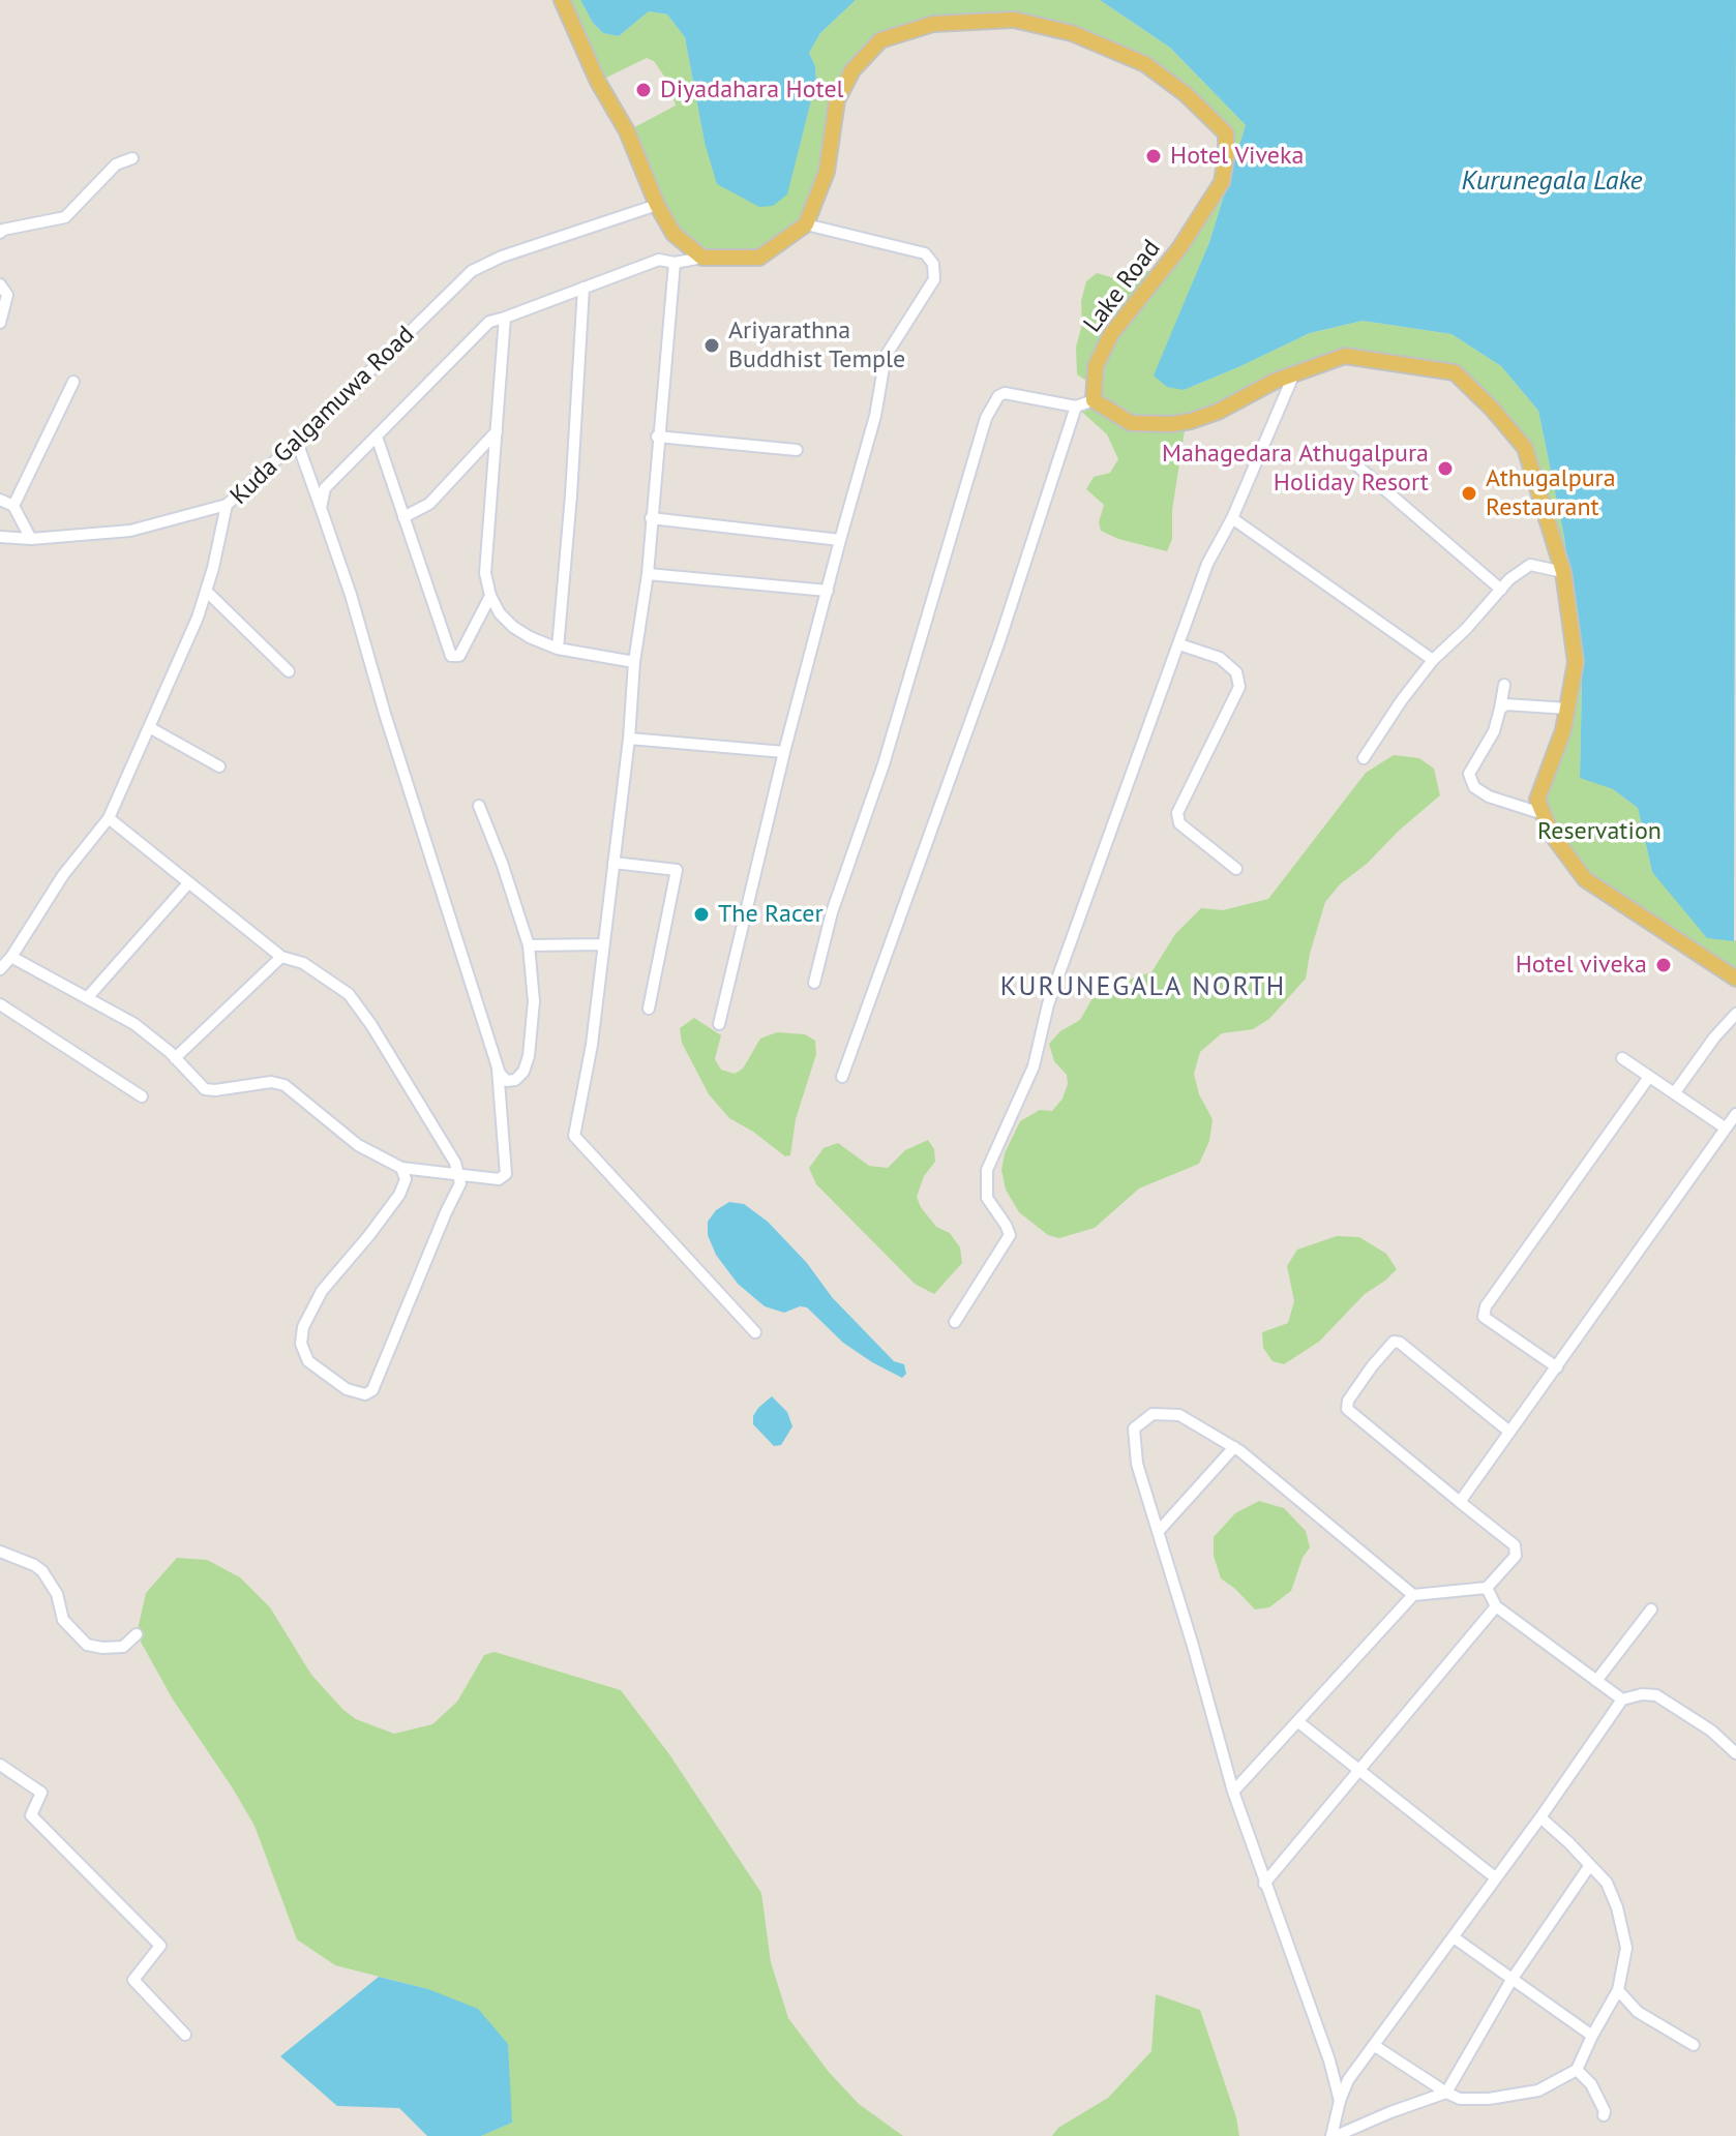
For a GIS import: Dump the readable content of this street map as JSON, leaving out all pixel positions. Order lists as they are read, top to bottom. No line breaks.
{"streets":{"main road":["Lake Road"],"street":["Kuda Galgamuwa Road"]},"districts":["KURUNEGALA NORTH"],"water":["Kurunegala Lake"],"parks":["Reservation"],"places":["Diyadahara Hotel","Hotel Viveka","Ariyarathna Buddhist Temple","Mahagedara Athugalpura Holiday Resort","Athugalpura Restaurant","The Racer","Hotel viveka"]}
